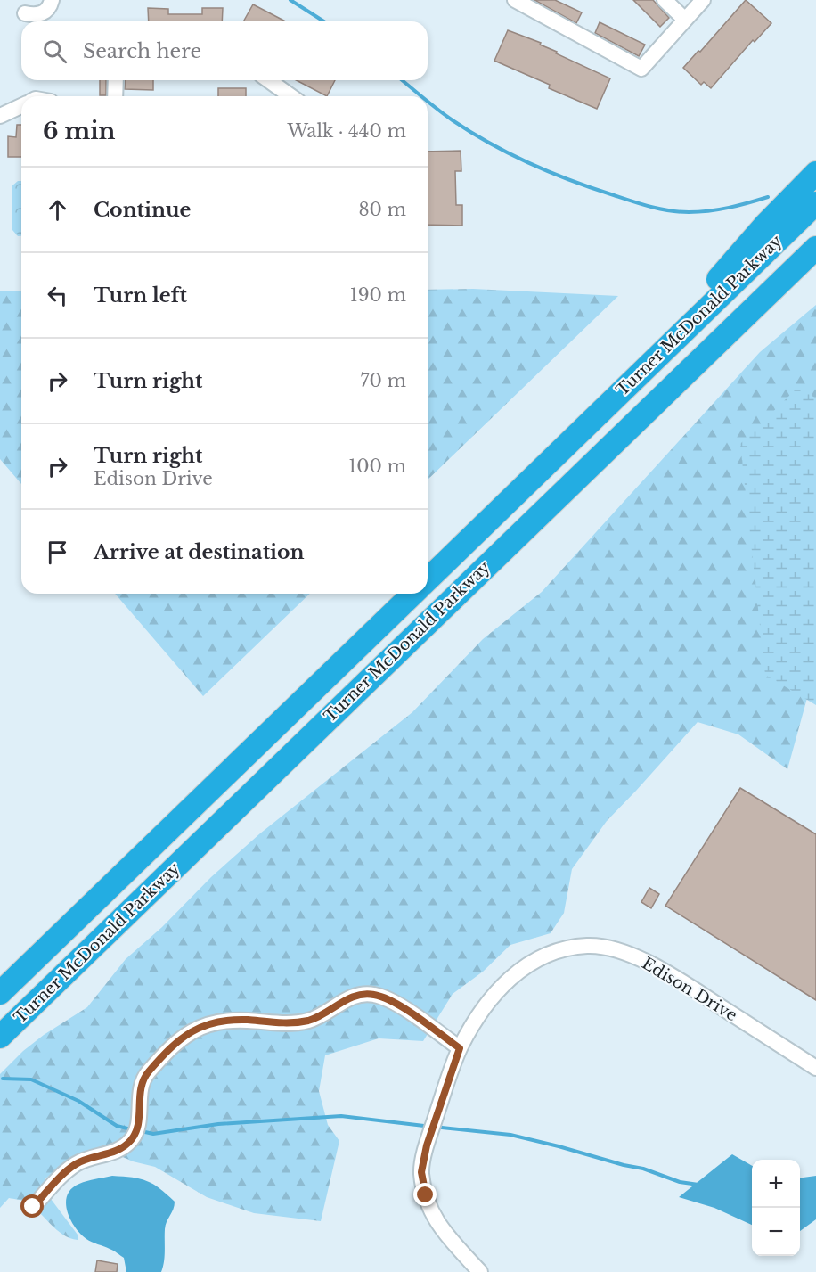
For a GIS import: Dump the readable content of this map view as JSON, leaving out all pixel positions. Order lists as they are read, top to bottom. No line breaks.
{"streets":{"highway":["Turner McDonald Parkway"],"street":["Edison Drive"]},"page":{"search":"Search here","heading":["6 min","Walk · 440 m"],"list":[["Continue","80 m"],["Turn left","190 m"],["Turn right","70 m"],["Turn right","Edison Drive","100 m"],"Arrive at destination"],"map_buttons":["+","−"]}}
